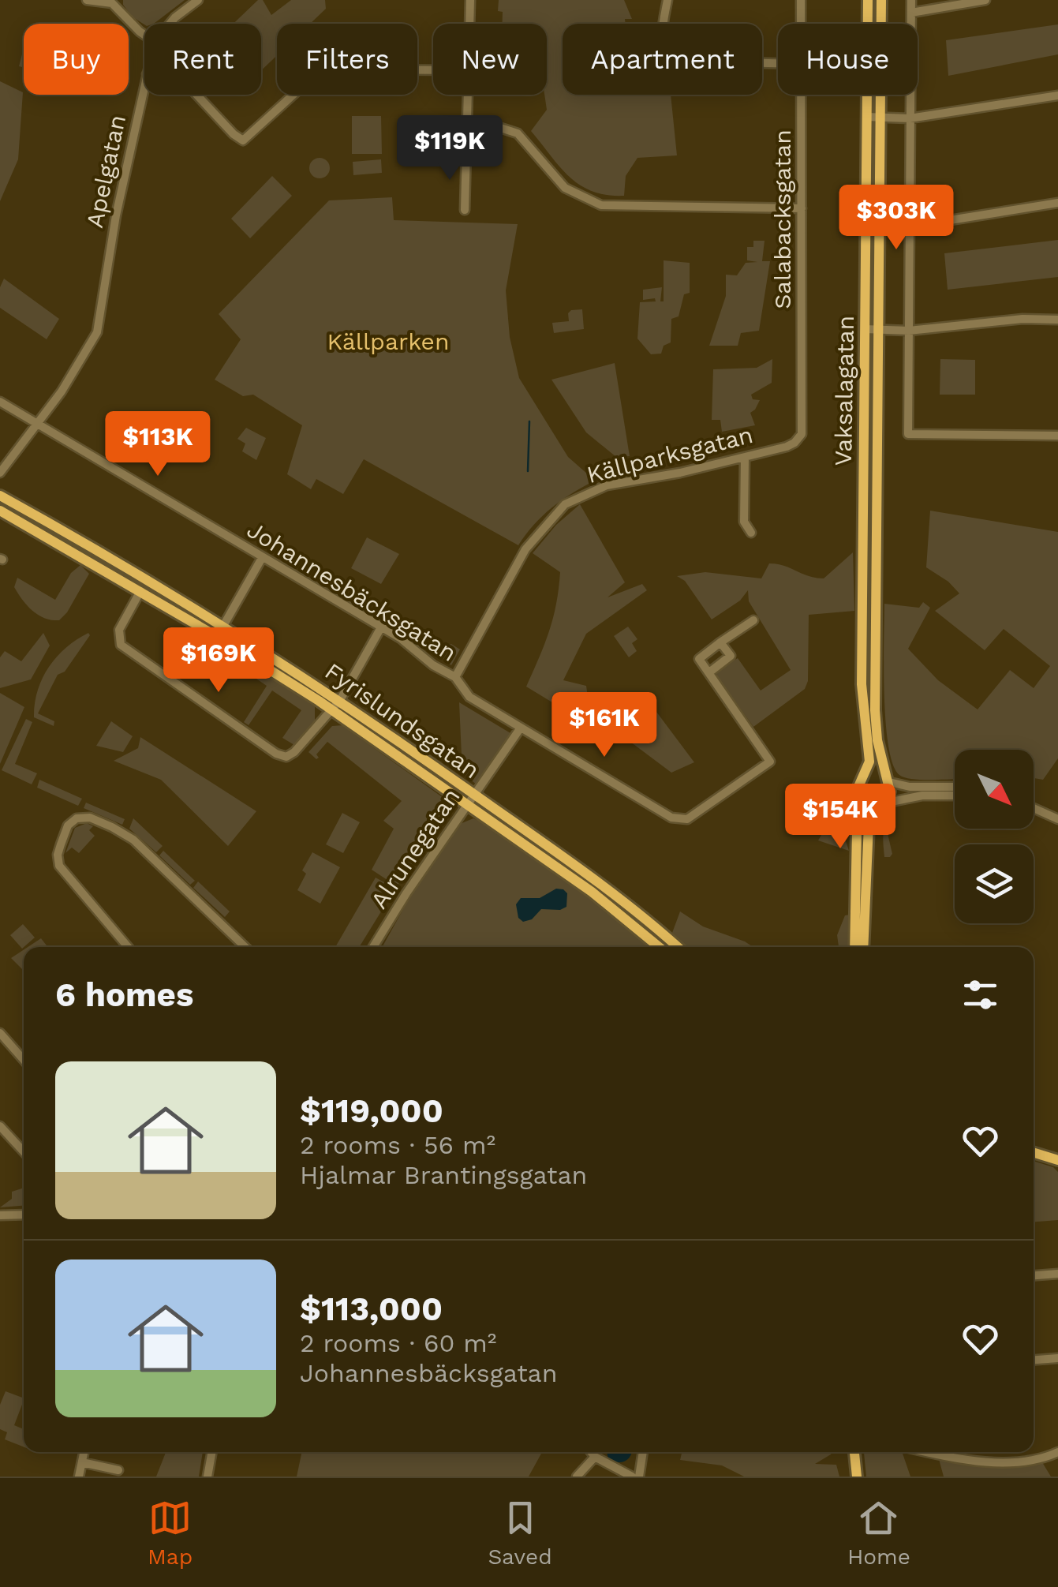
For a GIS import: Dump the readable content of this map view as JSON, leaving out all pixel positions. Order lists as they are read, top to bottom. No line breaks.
{"streets":{"main road":["Vaksalagatan","Fyrislundsgatan"],"street":["Apelgatan","Salabacksgatan","Källparksgatan","Johannesbäcksgatan","Alrunegatan"]},"crossings":[["Apelgatan","Johannesbäcksgatan"],["Salabacksgatan","Källparksgatan"],["Källparksgatan","Johannesbäcksgatan"],["Johannesbäcksgatan","Alrunegatan"],["Fyrislundsgatan","Alrunegatan"]],"parks":["Källparken"],"north":"bottom right","page":{"chip":["Buy","Rent","Filters","New","Apartment","House"],"price":["$119K","$303K","$113K","$169K","$161K","$154K"],"heading":"6 homes","list":[{"name":"$119,000","note":"2 rooms · 56 m² · Hjalmar Brantingsgatan"},{"name":"$113,000","note":"2 rooms · 60 m² · Johannesbäcksgatan"}],"tabs":["Map","Saved","Home"]}}
